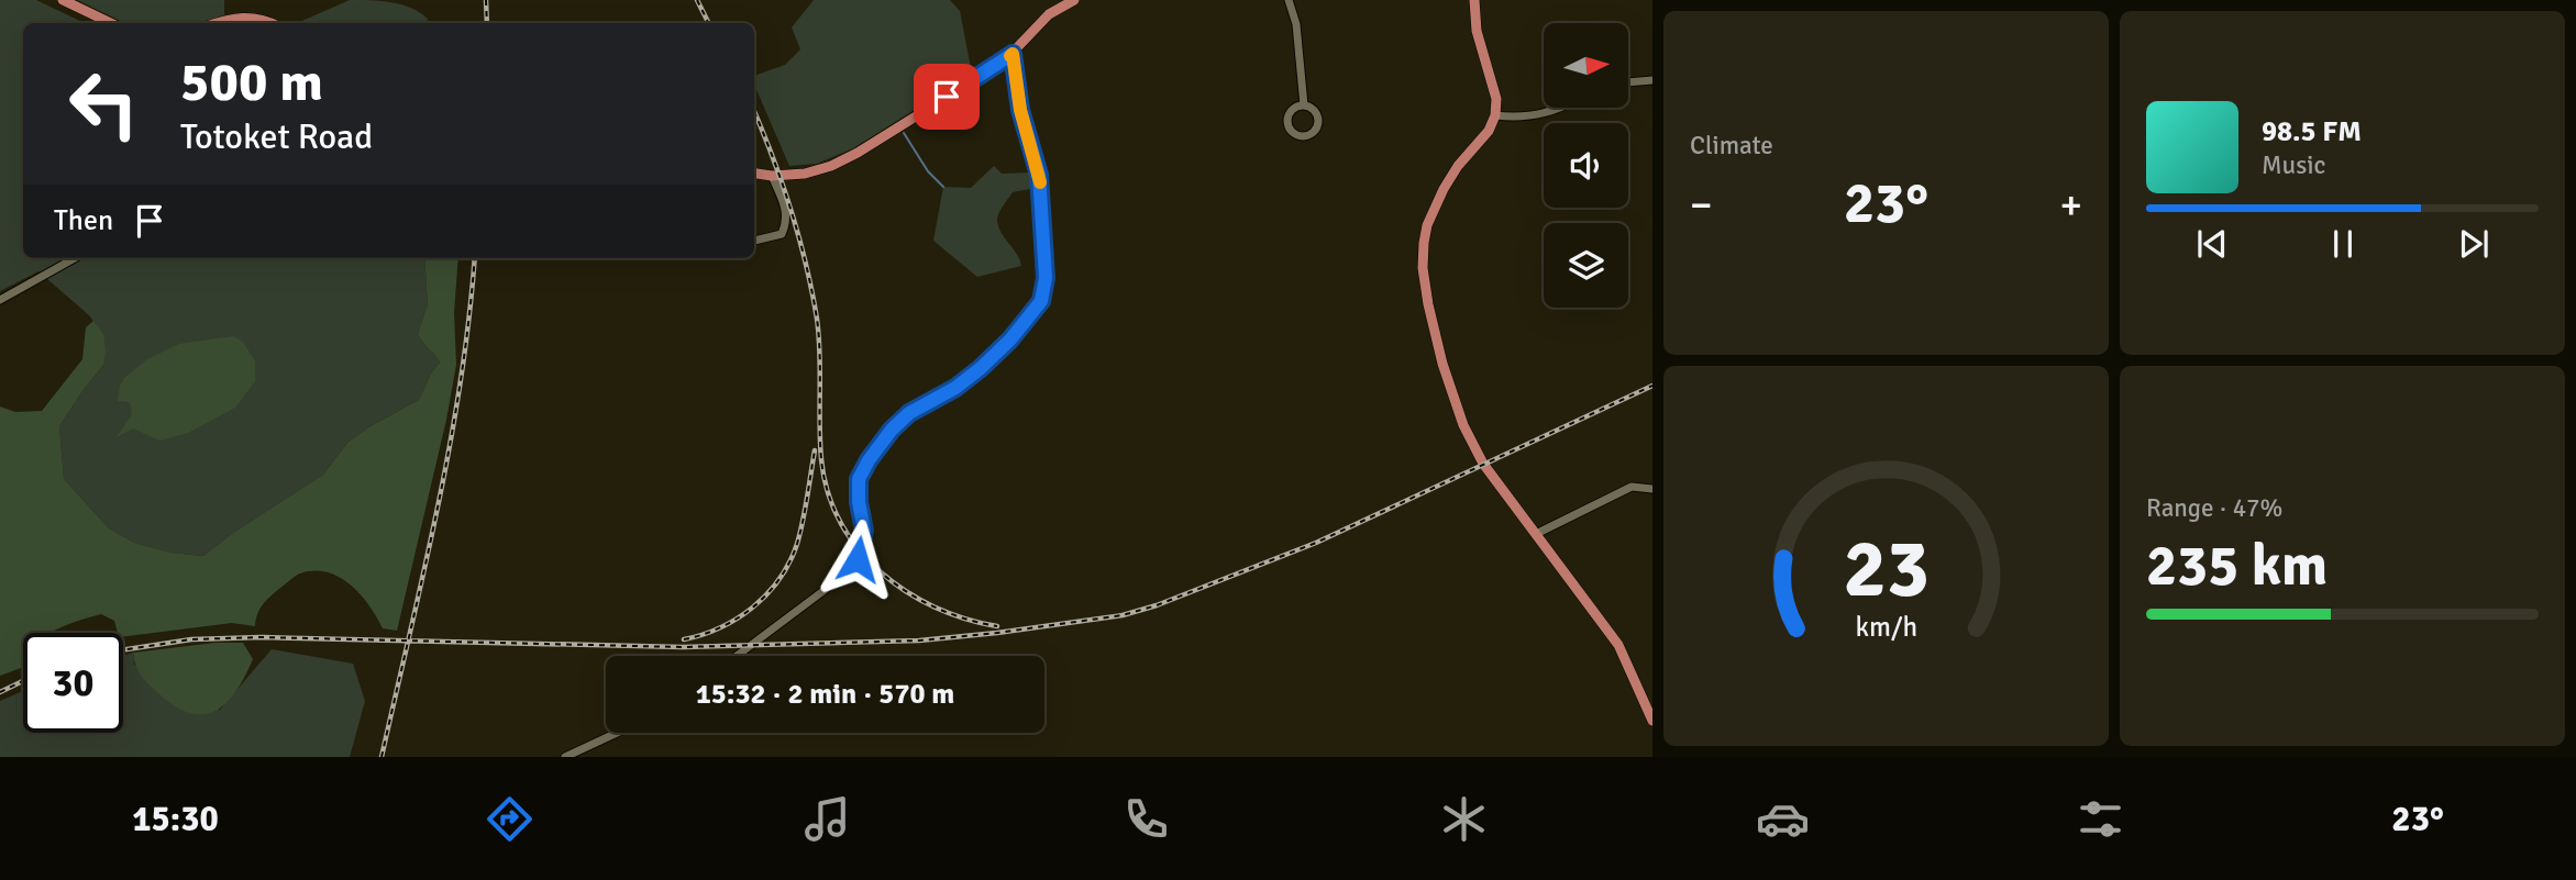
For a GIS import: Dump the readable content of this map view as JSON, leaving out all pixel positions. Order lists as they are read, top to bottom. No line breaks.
{"north":"right","page":{"tile":["Climate",["Range · 47%","235 km"]],"turn":["500 m","Totoket Road"],"song":["98.5 FM","Music"],"heat":["−","23°","+"],"then":"Then","limit":"30","trip":"15:32 · 2 min · 570 m","tabs":["15:30","23°"],"gauge":["23","km/h"]}}
